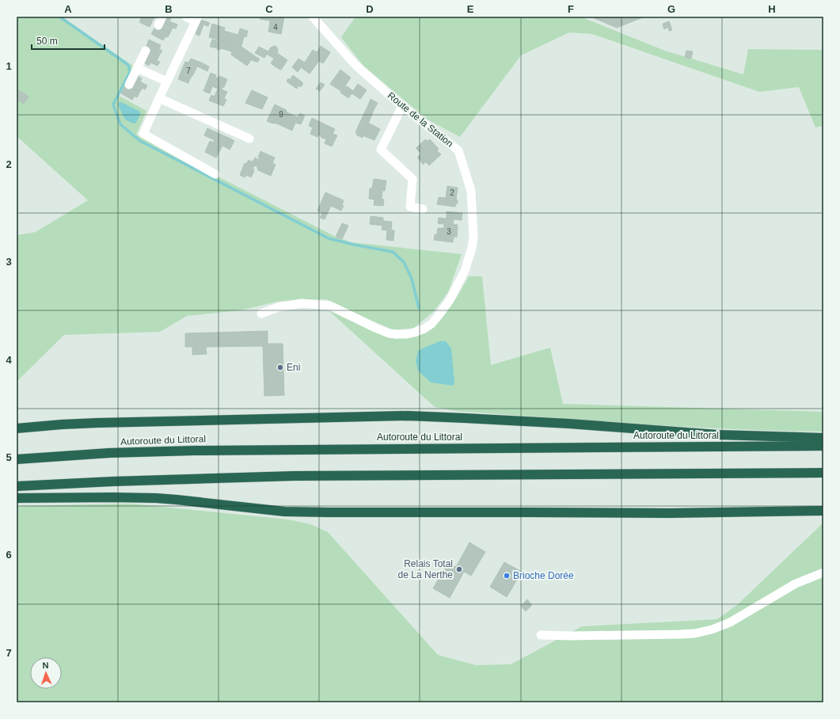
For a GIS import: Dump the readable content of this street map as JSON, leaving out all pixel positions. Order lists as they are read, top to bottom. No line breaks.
{"streets":{"highway":["Autoroute du Littoral"],"street":["Route de la Station"]},"places":["Eni","Relais Total de La Nerthe","Brioche Dorée"],"house_numbers":["4","7","9","2","3"],"scale_bar":"50 m","north":"top","grid":{"columns":["A","B","C","D","E","F","G","H"],"rows":["1","2","3","4","5","6","7"]}}
